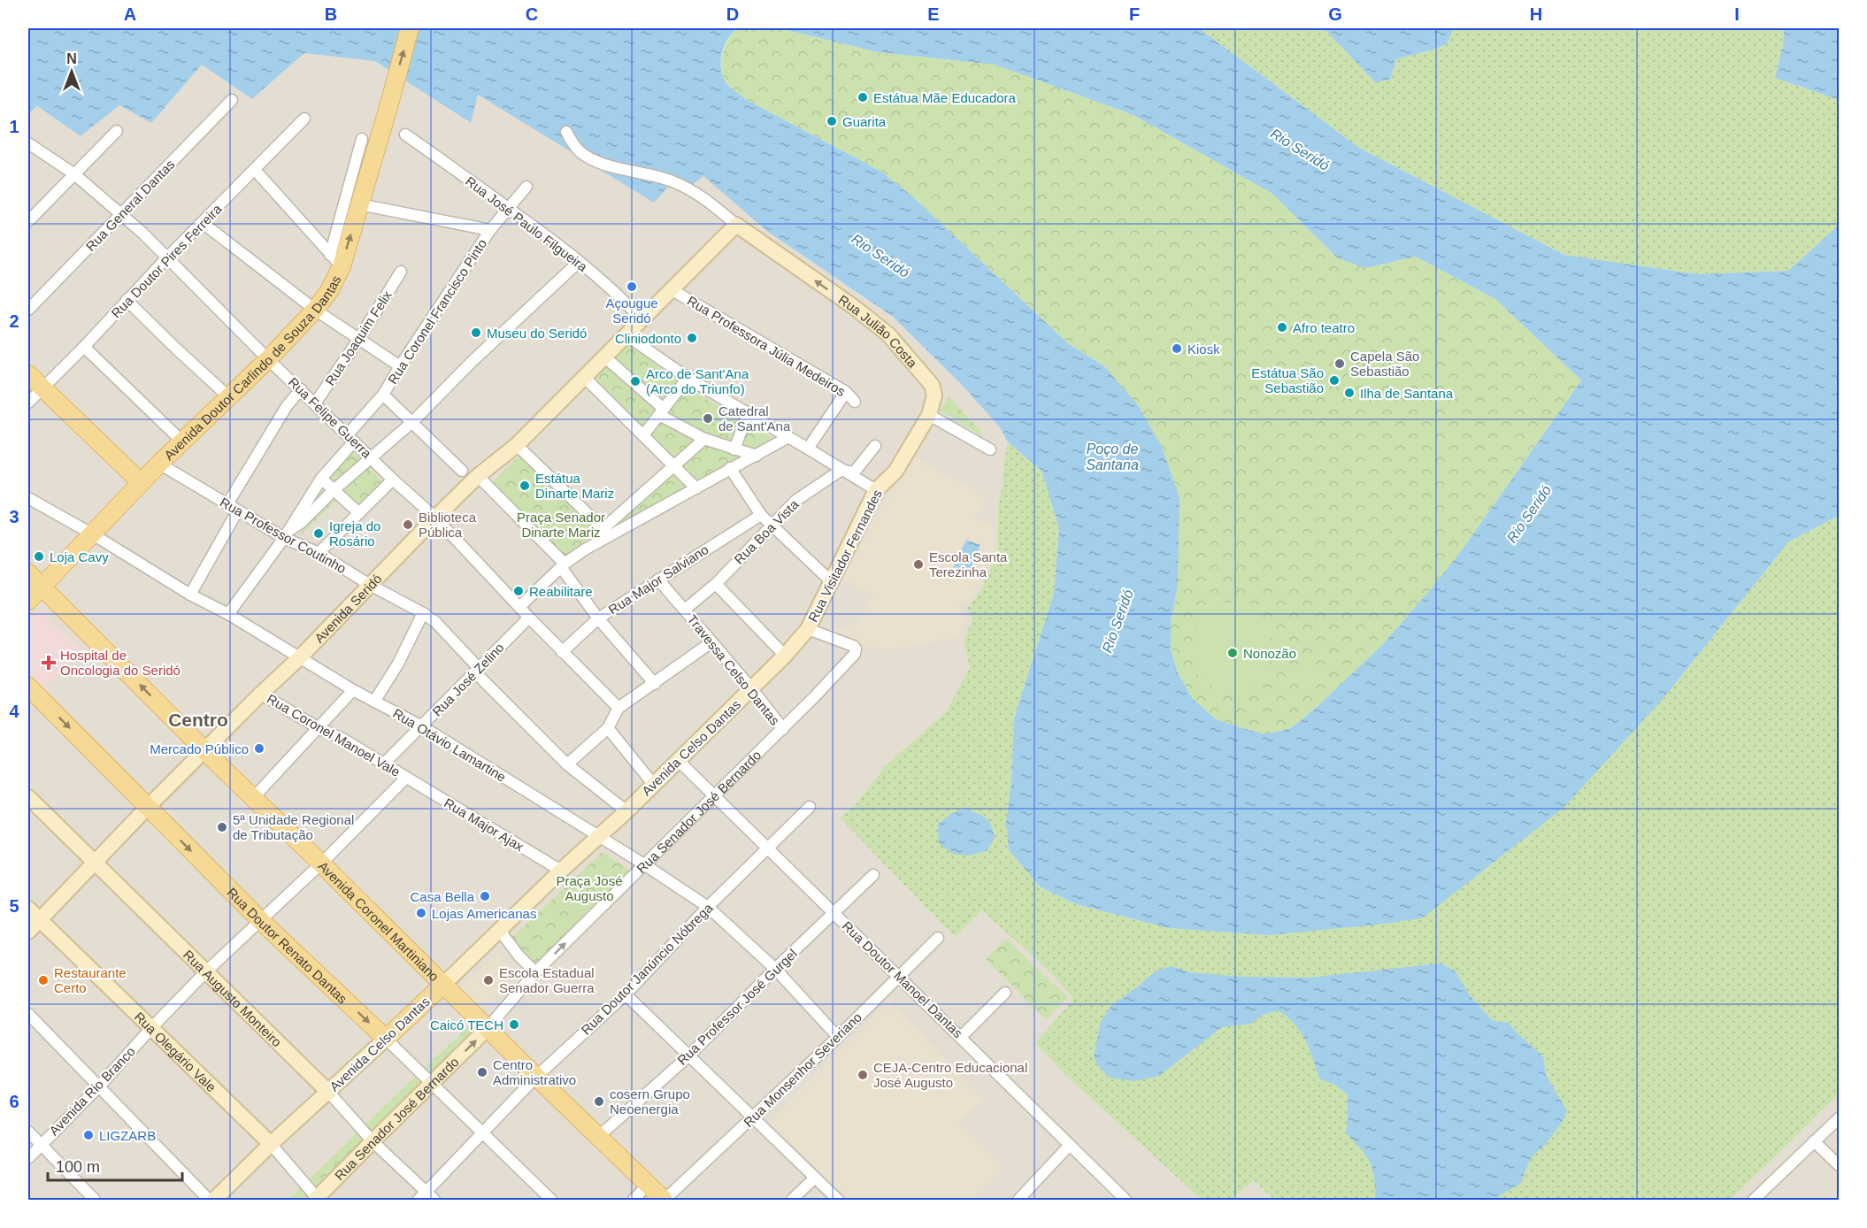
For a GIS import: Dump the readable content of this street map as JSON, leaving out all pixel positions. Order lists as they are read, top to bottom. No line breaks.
{"streets":{"main road":["Rua Julião Costa","Avenida Doutor Carlindo de Souza Dantas","Rua Visitador Fernandes","Avenida Seridó","Avenida Celso Dantas","Rua Senador José Bernardo","Avenida Coronel Martiniano","Rua Doutor Renato Dantas","Rua Augusto Monteiro","Rua Olegário Vale"],"street":["Rua General Dantas","Rua José Paulo Filgueira","Rua Doutor Pires Ferreira","Rua Coronel Francisco Pinto","Rua Joaquim Felix","Rua Professora Júlia Medeiros","Rua Felipe Guerra","Rua Boa Vista","Rua Professor Coutinho","Rua Major Salviano","Travessa Celso Dantas","Rua José Zelino","Rua Coronel Manoel Vale","Rua Otávio Lamartine","Rua Major Ajax","Rua Doutor Janúncio Nóbrega","Rua Doutor Manoel Dantas","Rua Professor José Gurgel","Rua Monsenhor Severiano","Avenida Rio Branco"]},"crossings":[["Rua General Dantas","Rua Felipe Guerra"],["Rua José Paulo Filgueira","Rua Coronel Francisco Pinto"],["Rua José Paulo Filgueira","Avenida Seridó"],["Rua Doutor Pires Ferreira","Rua Felipe Guerra"],["Rua Coronel Francisco Pinto","Rua Felipe Guerra"],["Rua Coronel Francisco Pinto","Rua Professor Coutinho"],["Rua Julião Costa","Rua Visitador Fernandes"],["Rua Julião Costa","Avenida Seridó"],["Rua Joaquim Felix","Rua Felipe Guerra"],["Rua Professora Júlia Medeiros","Avenida Seridó"],["Avenida Doutor Carlindo de Souza Dantas","Rua Felipe Guerra"],["Avenida Doutor Carlindo de Souza Dantas","Rua Professor Coutinho"],["Avenida Doutor Carlindo de Souza Dantas","Rua Otávio Lamartine"],["Avenida Doutor Carlindo de Souza Dantas","Avenida Coronel Martiniano"],["Rua Felipe Guerra","Rua Major Salviano"],["Rua Felipe Guerra","Avenida Seridó"],["Rua Felipe Guerra","Rua José Zelino"],["Rua Boa Vista","Travessa Celso Dantas"],["Rua Professor Coutinho","Avenida Seridó"],["Rua Professor Coutinho","Rua José Zelino"],["Rua Professor Coutinho","Avenida Celso Dantas"],["Rua Visitador Fernandes","Travessa Celso Dantas"],["Rua Visitador Fernandes","Avenida Celso Dantas"],["Rua Visitador Fernandes","Rua Senador José Bernardo"],["Rua Major Salviano","Travessa Celso Dantas"],["Avenida Seridó","Rua Coronel Manoel Vale"],["Avenida Seridó","Rua Otávio Lamartine"],["Avenida Seridó","Avenida Coronel Martiniano"],["Avenida Seridó","Rua Doutor Renato Dantas"],["Avenida Seridó","Rua Augusto Monteiro"],["Avenida Seridó","Rua Olegário Vale"],["Travessa Celso Dantas","Avenida Celso Dantas"],["Travessa Celso Dantas","Rua Senador José Bernardo"],["Rua José Zelino","Rua Coronel Manoel Vale"],["Rua José Zelino","Rua Otávio Lamartine"],["Rua Coronel Manoel Vale","Rua Major Ajax"],["Rua Coronel Manoel Vale","Avenida Rio Branco"],["Rua Otávio Lamartine","Avenida Celso Dantas"],["Rua Otávio Lamartine","Rua Senador José Bernardo"],["Rua Otávio Lamartine","Rua Doutor Janúncio Nóbrega"],["Rua Otávio Lamartine","Rua Professor José Gurgel"],["Rua Otávio Lamartine","Rua Monsenhor Severiano"],["Avenida Celso Dantas","Rua Major Ajax"],["Avenida Celso Dantas","Avenida Coronel Martiniano"],["Avenida Celso Dantas","Rua Doutor Renato Dantas"],["Avenida Celso Dantas","Rua Doutor Manoel Dantas"],["Avenida Celso Dantas","Rua Augusto Monteiro"],["Avenida Celso Dantas","Rua Olegário Vale"],["Rua Senador José Bernardo","Avenida Coronel Martiniano"],["Rua Senador José Bernardo","Rua Doutor Renato Dantas"],["Rua Senador José Bernardo","Rua Doutor Manoel Dantas"],["Rua Senador José Bernardo","Rua Augusto Monteiro"],["Rua Senador José Bernardo","Rua Olegário Vale"],["Rua Major Ajax","Avenida Rio Branco"],["Avenida Coronel Martiniano","Rua Doutor Janúncio Nóbrega"],["Avenida Coronel Martiniano","Rua Professor José Gurgel"],["Avenida Coronel Martiniano","Rua Monsenhor Severiano"],["Avenida Coronel Martiniano","Avenida Rio Branco"],["Rua Doutor Renato Dantas","Rua Doutor Janúncio Nóbrega"],["Rua Doutor Renato Dantas","Avenida Rio Branco"],["Rua Doutor Janúncio Nóbrega","Rua Doutor Manoel Dantas"],["Rua Doutor Janúncio Nóbrega","Rua Augusto Monteiro"],["Rua Doutor Manoel Dantas","Rua Professor José Gurgel"],["Rua Doutor Manoel Dantas","Rua Monsenhor Severiano"],["Rua Augusto Monteiro","Avenida Rio Branco"],["Rua Olegário Vale","Avenida Rio Branco"]],"one_way":["Rua Julião Costa","Rua Doutor Renato Dantas"],"districts":["Centro"],"water":["Rio Seridó","Poço de Santana"],"parks":["Praça Senador Dinarte Mariz","Praça José Augusto"],"places":{"other":["Estátua Mãe Educadora","Guarita","Açougue Seridó","Afro teatro","Museu do Seridó","Cliniodonto","Kiosk","Capela São Sebastião","Estátua São Sebastião","Arco de Sant'Ana (Arco do Triunfo)","Ilha de Santana","Catedral de Sant'Ana","Estátua Dinarte Mariz","Biblioteca Pública","Igreja do Rosário","Loja Cavy","Escola Santa Terezinha","Reabilitare","Nonozão","Mercado Público","5ª Unidade Regional de Tributação","Casa Bella","Lojas Americanas","Restaurante Certo","Escola Estadual Senador Guerra","Caicó TECH","Centro Administrativo","CEJA-Centro Educacional José Augusto","cosern Grupo Neoenergia","LIGZARB"],"health":["Hospital de Oncologia do Seridó"]},"scale_bar":"100 m","north":"top","grid":{"columns":["A","B","C","D","E","F","G","H","I"],"rows":["1","2","3","4","5","6"]}}
